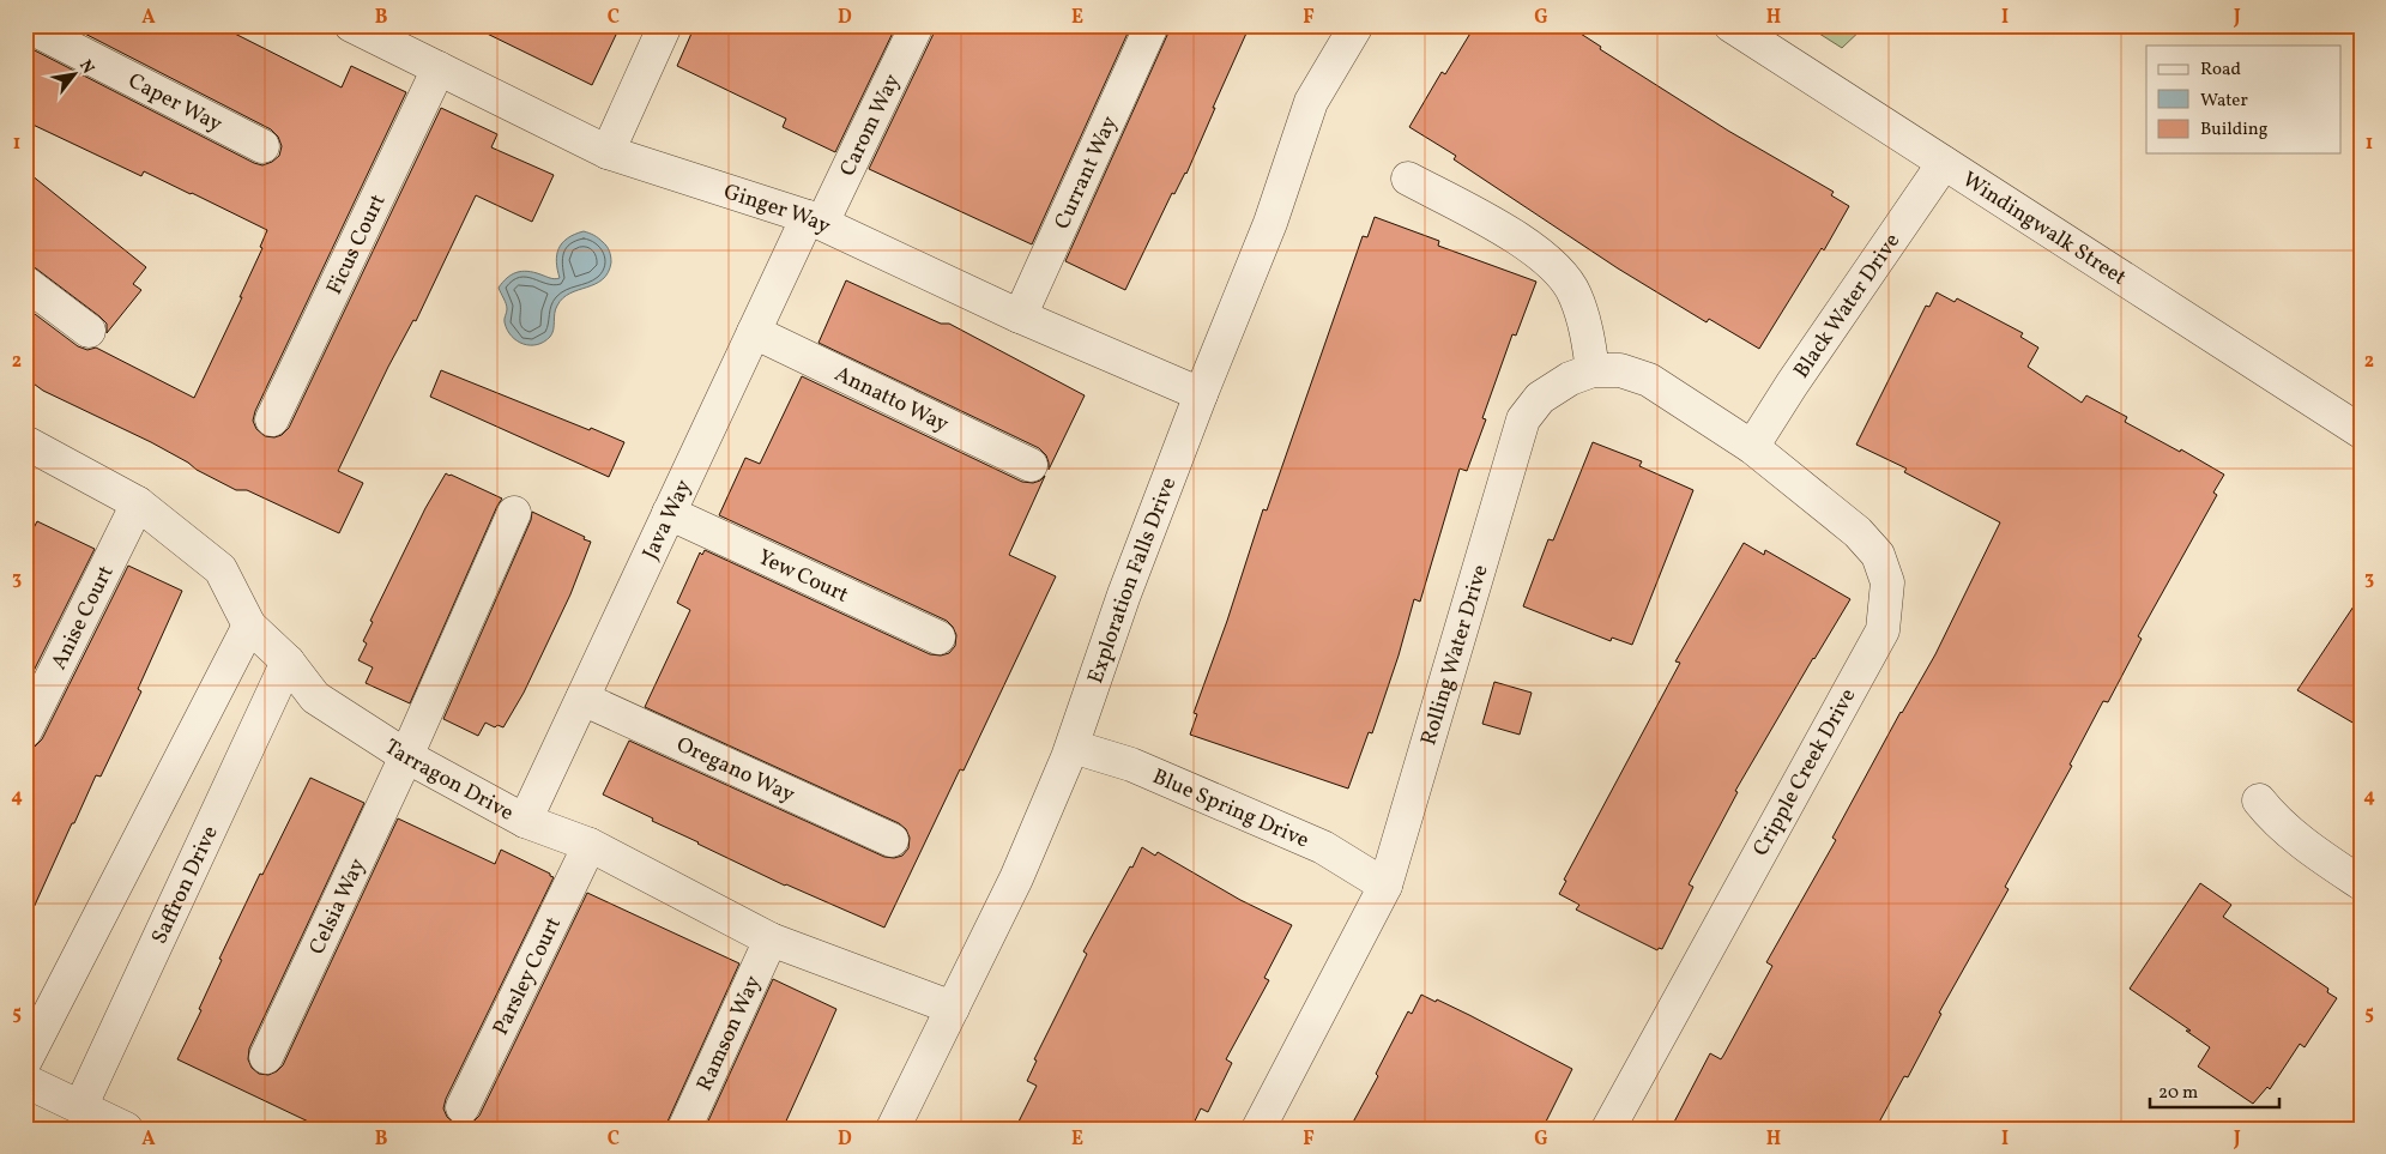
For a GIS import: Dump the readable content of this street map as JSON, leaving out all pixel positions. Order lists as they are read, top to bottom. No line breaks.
{"streets":{"street":["Caper Way","Carom Way","Currant Way","Ginger Way","Windingwalk Street","Ficus Court","Black Water Drive","Annatto Way","Java Way","Yew Court","Exploration Falls Drive","Anise Court","Rolling Water Drive","Oregano Way","Cripple Creek Drive","Tarragon Drive","Blue Spring Drive","Saffron Drive","Celsia Way","Parsley Court","Ramson Way"]},"crossings":[["Carom Way","Ginger Way"],["Carom Way","Java Way"],["Currant Way","Ginger Way"],["Ginger Way","Ficus Court"],["Ginger Way","Java Way"],["Ginger Way","Exploration Falls Drive"],["Windingwalk Street","Black Water Drive"],["Black Water Drive","Rolling Water Drive"],["Black Water Drive","Cripple Creek Drive"],["Annatto Way","Java Way"],["Java Way","Yew Court"],["Java Way","Oregano Way"],["Java Way","Tarragon Drive"],["Exploration Falls Drive","Tarragon Drive"],["Exploration Falls Drive","Blue Spring Drive"],["Anise Court","Tarragon Drive"],["Rolling Water Drive","Cripple Creek Drive"],["Rolling Water Drive","Blue Spring Drive"],["Tarragon Drive","Saffron Drive"],["Tarragon Drive","Celsia Way"],["Tarragon Drive","Parsley Court"],["Tarragon Drive","Ramson Way"]],"legend":["Road","Water","Building"],"scale_bar":"20 m","north":"top right","grid":{"columns":["A","B","C","D","E","F","G","H","I","J"],"rows":["1","2","3","4","5"]}}
